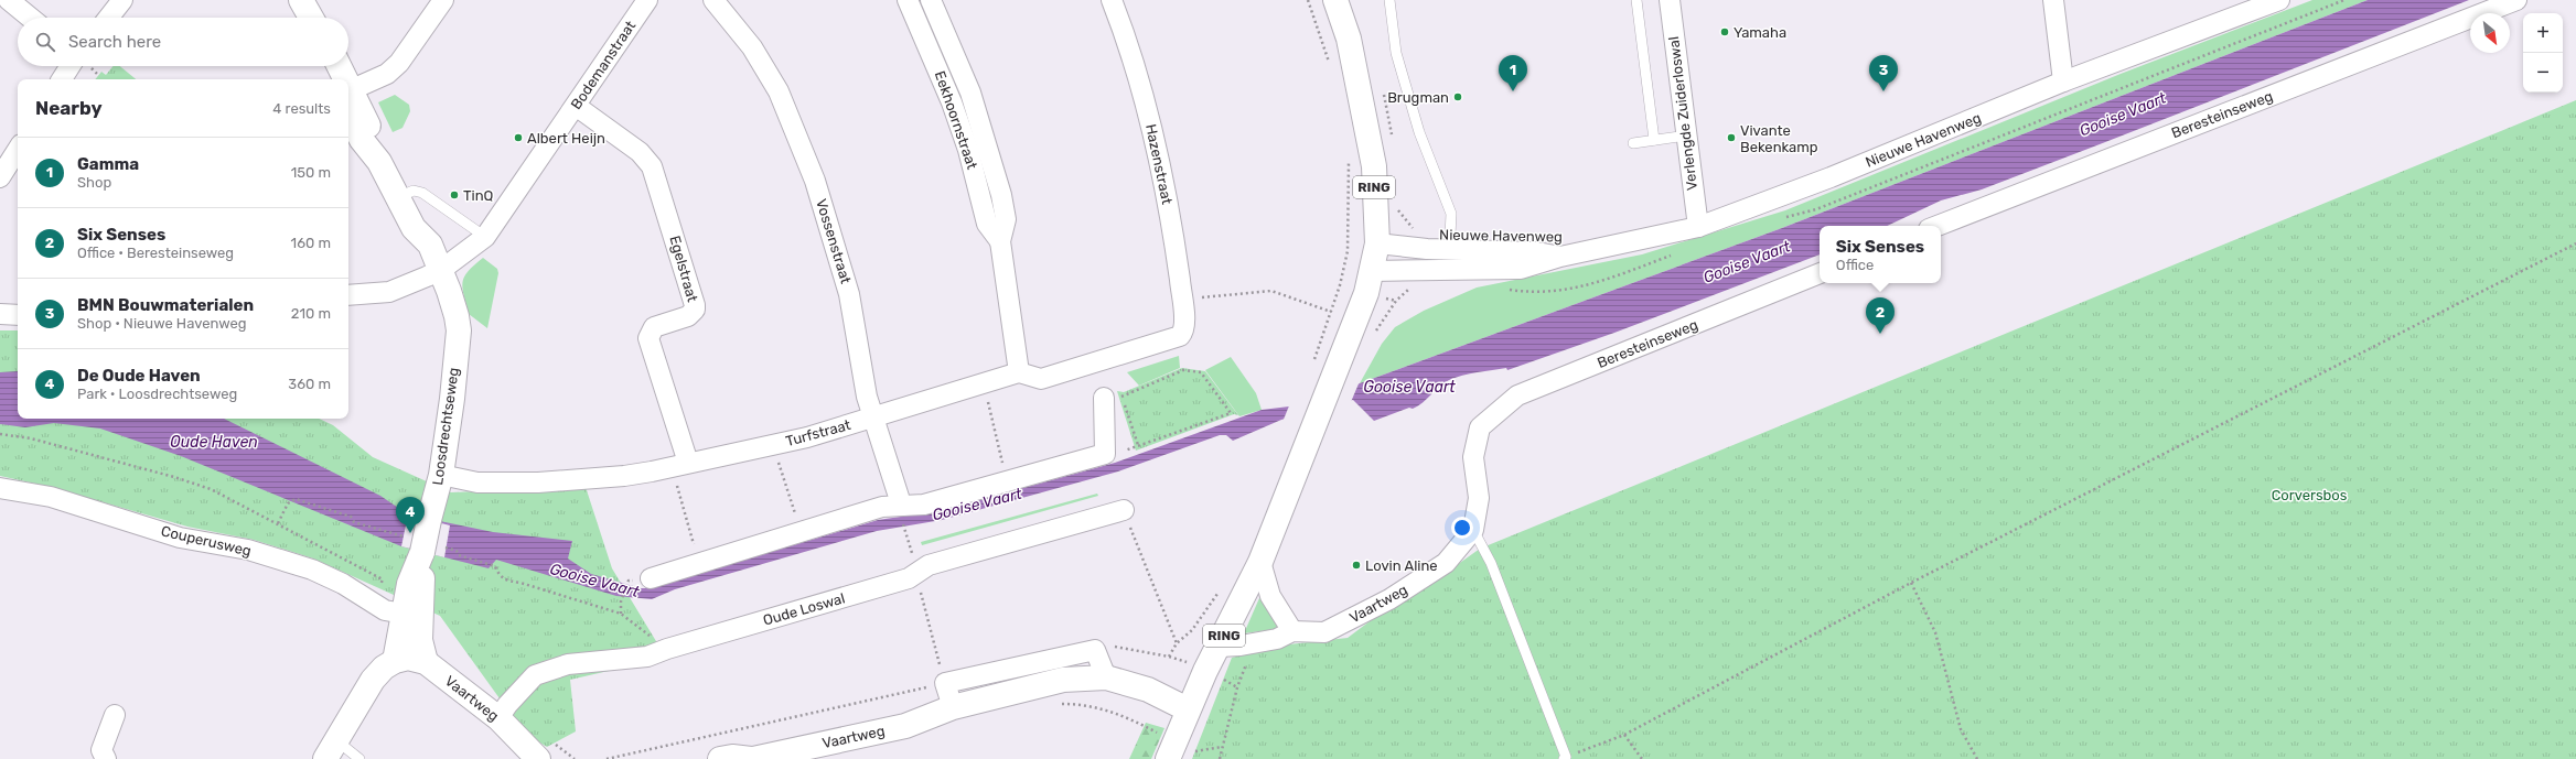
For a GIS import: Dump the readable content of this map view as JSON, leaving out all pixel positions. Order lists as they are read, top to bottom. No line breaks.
{"streets":{"street":["Bodemanstraat","Verlengde Zuiderloswal","Beresteinseweg","Eekhoornstraat","Nieuwe Havenweg","Hazenstraat","RING","Vossenstraat","Egelstraat","Loosdrechtseweg","Turfstraat","Couperusweg","Vaartweg","Oude Loswal"]},"crossings":[["Bodemanstraat","Egelstraat"],["Bodemanstraat","Loosdrechtseweg"],["Verlengde Zuiderloswal","Nieuwe Havenweg"],["Beresteinseweg","Vaartweg"],["Eekhoornstraat","Hazenstraat"],["Eekhoornstraat","Turfstraat"],["Nieuwe Havenweg","RING"],["Hazenstraat","Turfstraat"],["RING","Vaartweg"],["Vossenstraat","Turfstraat"],["Egelstraat","Turfstraat"],["Loosdrechtseweg","Turfstraat"],["Loosdrechtseweg","Couperusweg"],["Loosdrechtseweg","Vaartweg"],["Vaartweg","Oude Loswal"]],"water":["Gooise Vaart","Oude Haven"],"parks":["Corversbos"],"places":["Yamaha","Brugman","Albert Heijn","Vivante Bekenkamp","TinQ","Lovin Aline"],"north":"bottom right","page":{"map_buttons":["+","−"],"search":"Search here","pins":["1","3","2","4"],"heading":["Nearby","4 results"],"list":[{"mark":"1","name":"Gamma","note":"Shop","value":"150 m"},{"mark":"2","name":"Six Senses","note":"Office · Beresteinseweg","value":"160 m"},{"mark":"3","name":"BMN Bouwmaterialen","note":"Shop · Nieuwe Havenweg","value":"210 m"},{"mark":"4","name":"De Oude Haven","note":"Park · Loosdrechtseweg","value":"360 m"}],"popup":["Six Senses","Office"]}}
